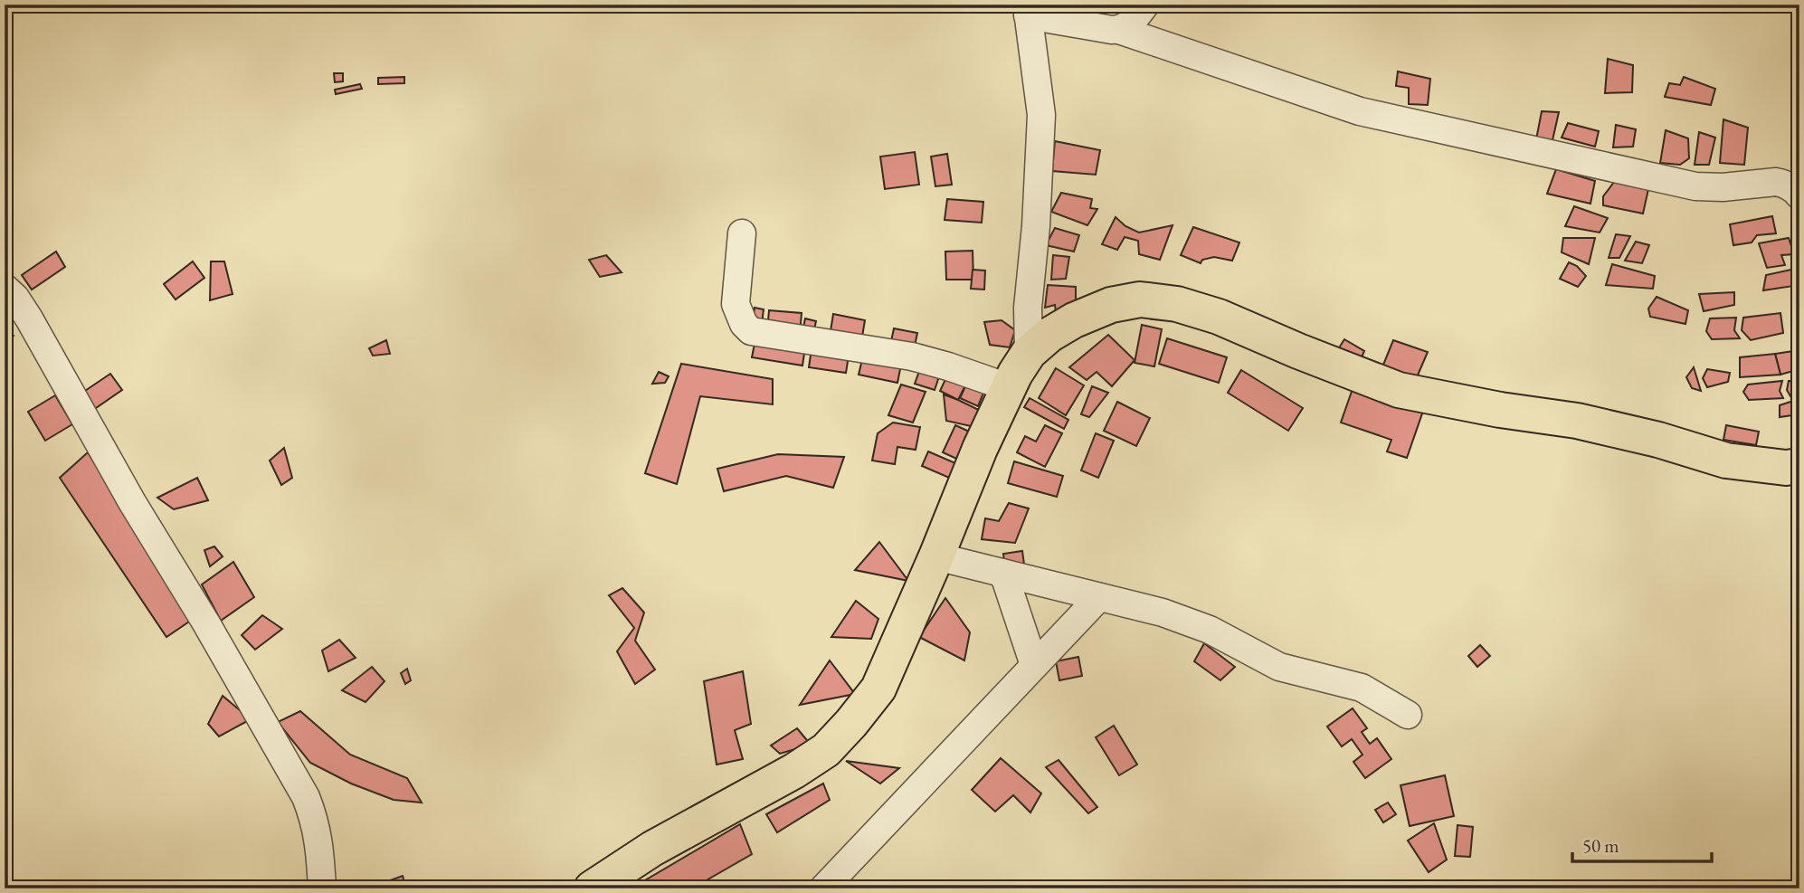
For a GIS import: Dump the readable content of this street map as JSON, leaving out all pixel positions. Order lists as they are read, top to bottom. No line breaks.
{"scale_bar":"50 m"}
